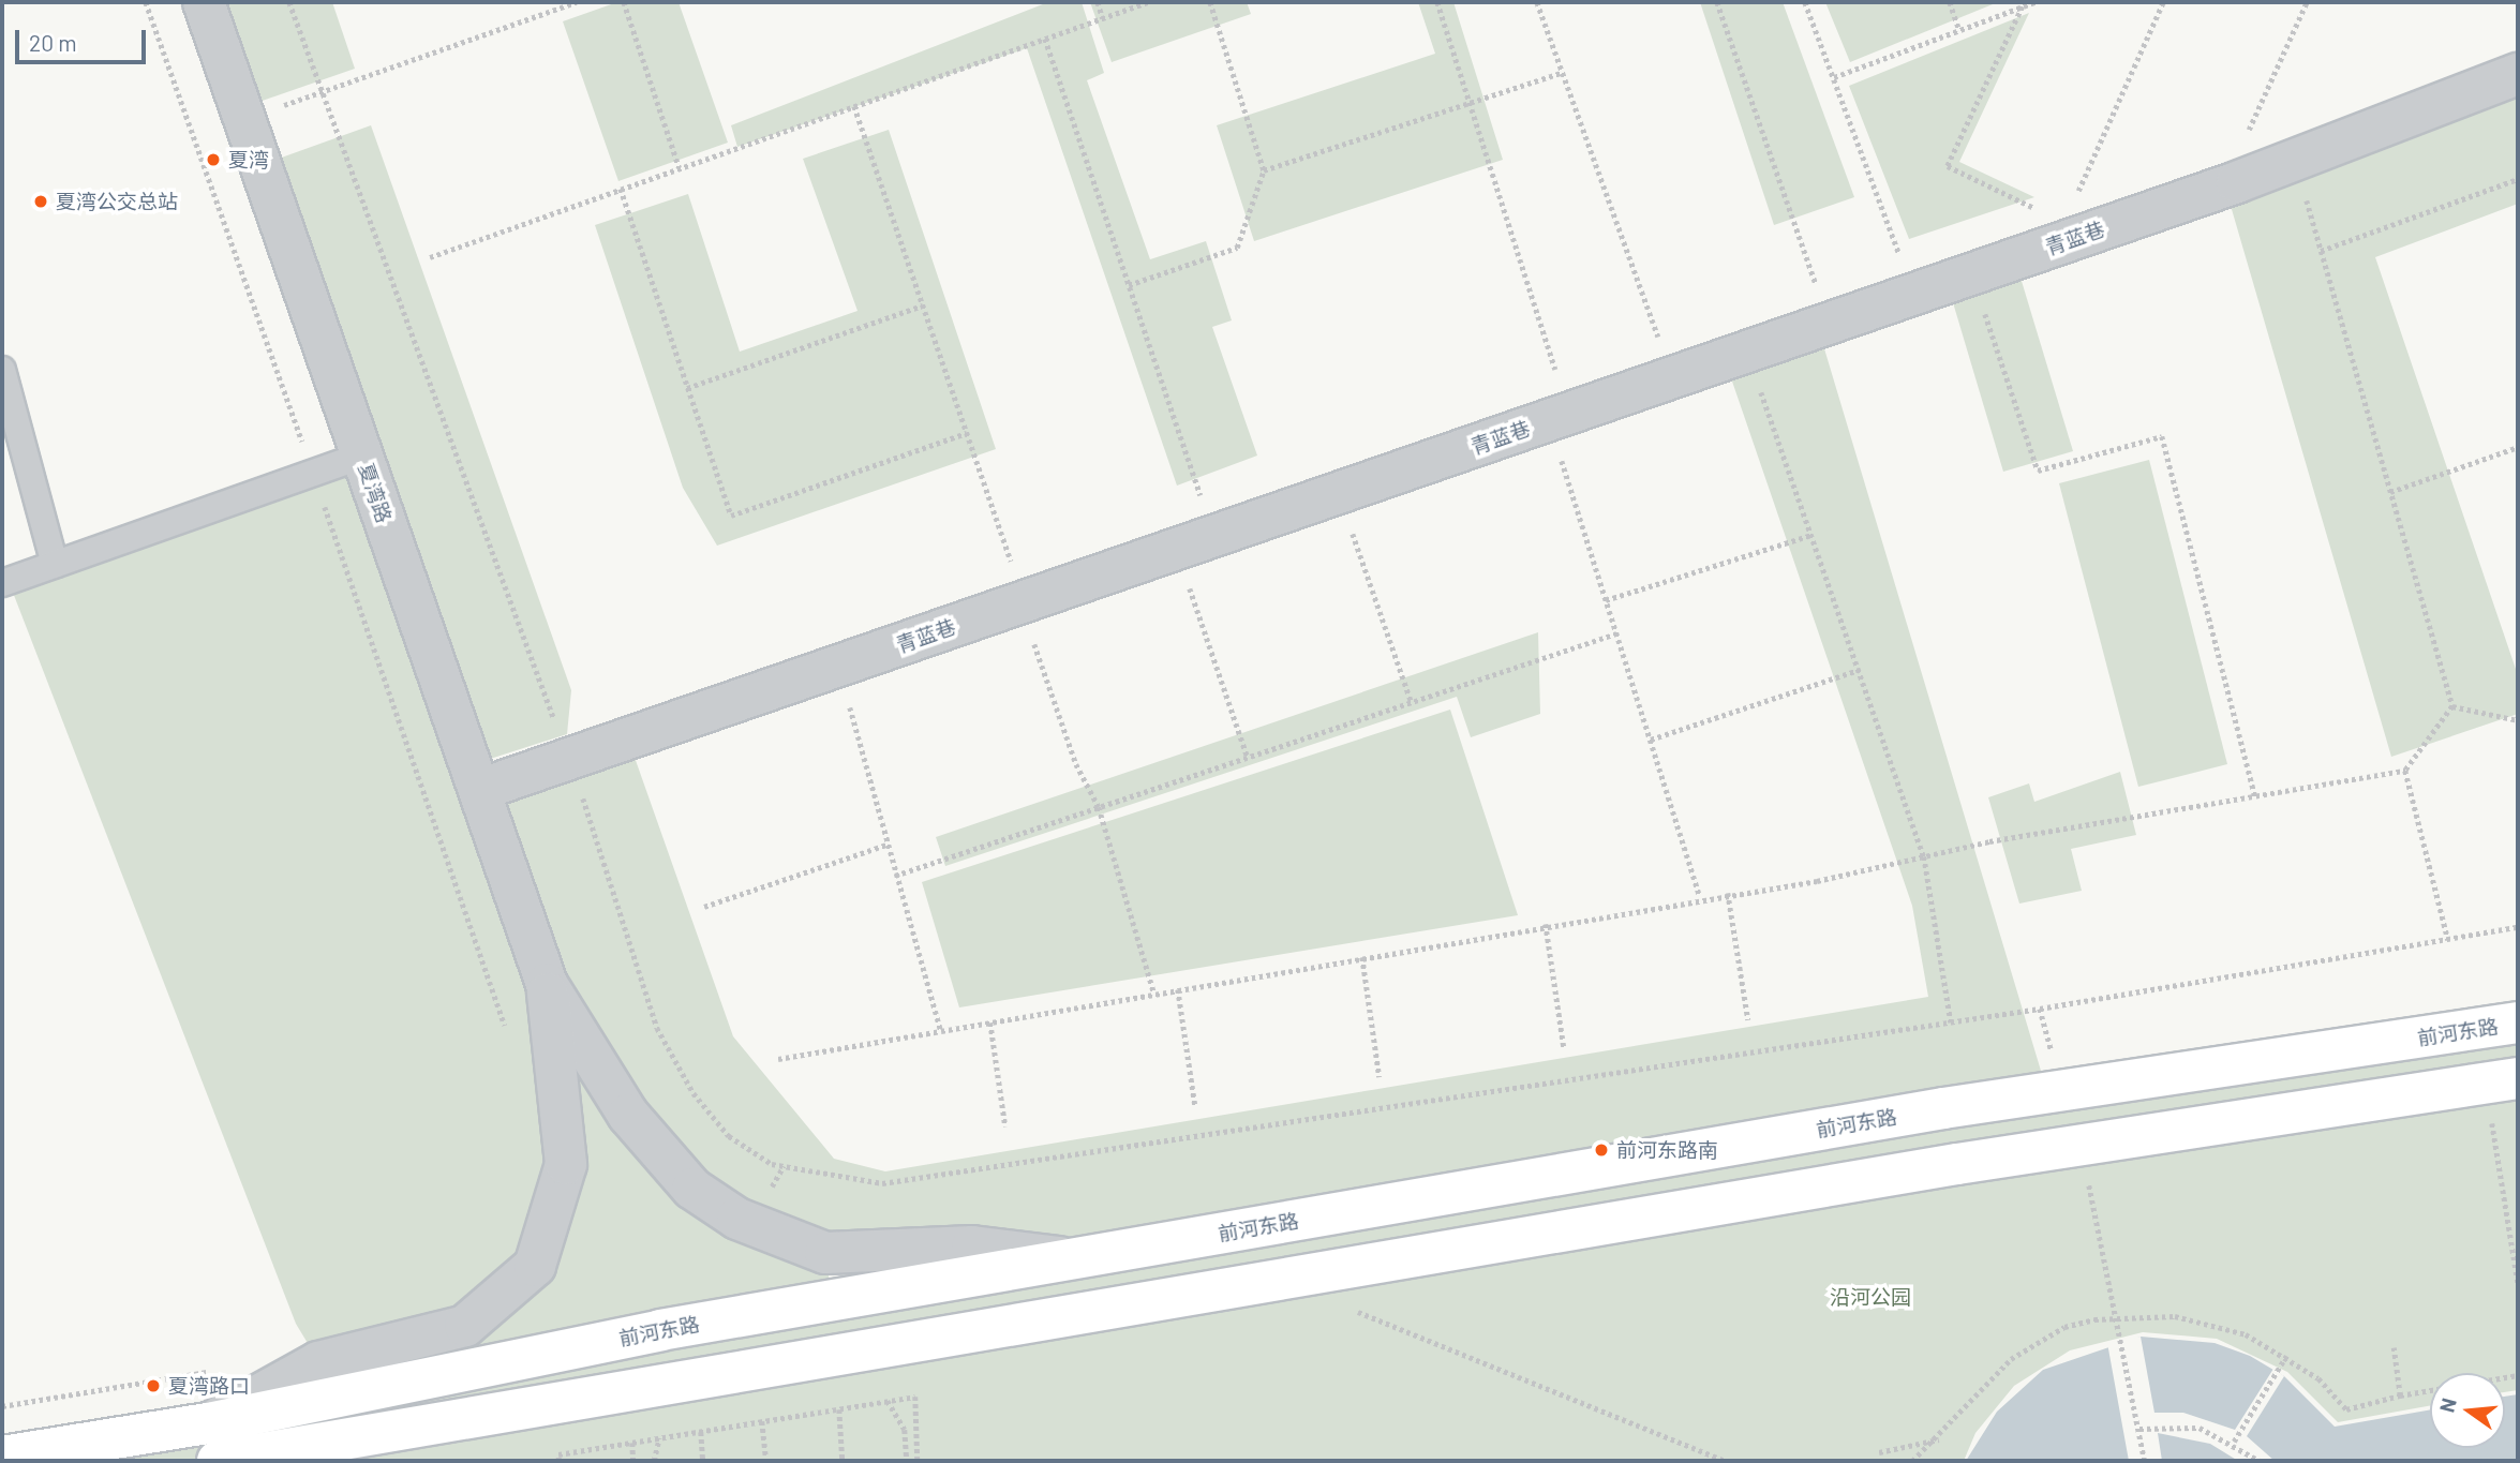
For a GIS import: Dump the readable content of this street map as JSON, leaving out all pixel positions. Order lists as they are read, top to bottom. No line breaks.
{"streets":{"main road":["前河东路"],"street":["青蓝巷","夏湾路"]},"crossings":[["青蓝巷","夏湾路"]],"parks":["沿河公园"],"places":["夏湾","夏湾公交总站","前河东路南","夏湾路口"],"scale_bar":"20 m","north":"left"}
